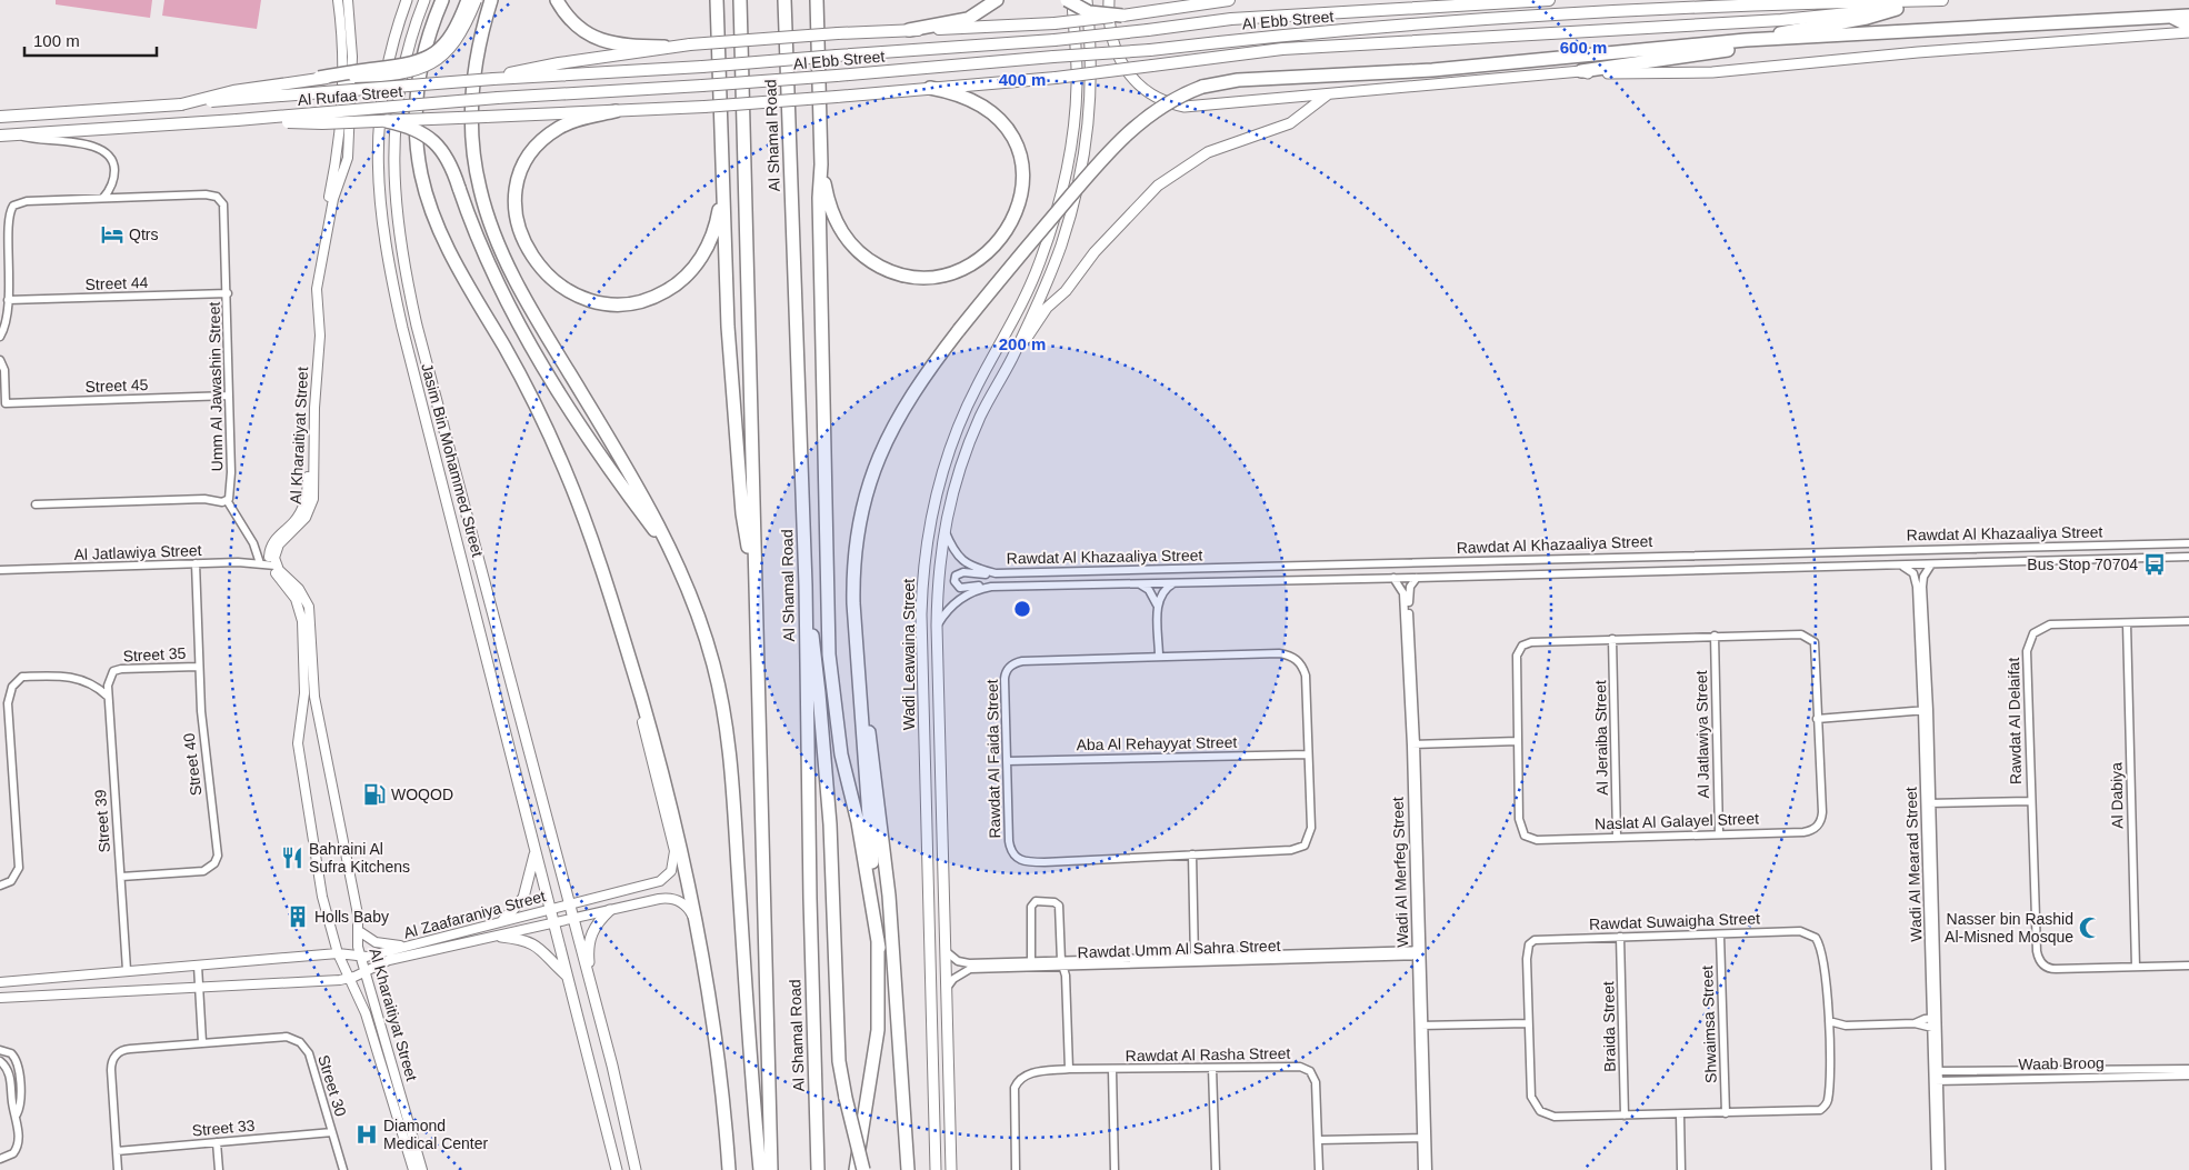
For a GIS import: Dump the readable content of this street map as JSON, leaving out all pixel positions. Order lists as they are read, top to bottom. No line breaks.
{"streets":{"highway":["Al Shamal Road"],"main road":["Al Ebb Street","Al Rufaa Street","Jasim Bin Mohammed Street","Wadi Leawaina Street"],"street":["Street 44","Street 45","Umm Al Jawashin Street","Al Kharaitiyat Street","Rawdat Al Khazaaliya Street","Al Jatlawiya Street","Street 35","Rawdat Al Delaifat","Al Jeraiba Street","Aba Al Rehayyat Street","Rawdat Al Faida Street","Street 40","Al Dabiya","Street 39","Naslat Al Galayel Street","Wadi Al Mearad Street","Wadi Al Merfeg Street","Al Zaafaraniya Street","Rawdat Suwaigha Street","Rawdat Umm Al Sahra Street","Shwaimsa Street","Braida Street","Rawdat Al Rasha Street","Waab Broog","Street 30","Street 33"]},"crossings":[["Al Ebb Street","Al Rufaa Street"],["Street 44","Umm Al Jawashin Street"],["Street 45","Umm Al Jawashin Street"],["Al Kharaitiyat Street","Al Jatlawiya Street"],["Al Kharaitiyat Street","Al Zaafaraniya Street"],["Jasim Bin Mohammed Street","Al Zaafaraniya Street"],["Rawdat Al Khazaaliya Street","Wadi Leawaina Street"],["Rawdat Al Khazaaliya Street","Wadi Al Mearad Street"],["Rawdat Al Khazaaliya Street","Wadi Al Merfeg Street"],["Al Jatlawiya Street","Street 40"],["Al Jatlawiya Street","Naslat Al Galayel Street"],["Street 35","Street 40"],["Street 35","Street 39"],["Wadi Leawaina Street","Rawdat Umm Al Sahra Street"],["Rawdat Al Delaifat","Al Dabiya"],["Rawdat Al Delaifat","Wadi Al Mearad Street"],["Al Jeraiba Street","Naslat Al Galayel Street"],["Aba Al Rehayyat Street","Rawdat Al Faida Street"],["Street 40","Street 39"],["Street 39","Al Zaafaraniya Street"],["Wadi Al Mearad Street","Waab Broog"],["Wadi Al Merfeg Street","Rawdat Umm Al Sahra Street"],["Rawdat Suwaigha Street","Shwaimsa Street"],["Rawdat Suwaigha Street","Braida Street"],["Street 30","Street 33"]],"places":{"hotel":["Qtrs"],"bus stop":["Bus Stop 70704"],"fuel station":["WOQOD"],"restaurant":["Bahraini Al Sufra Kitchens"],"building":["Holls Baby"],"mosque":["Nasser bin Rashid Al-Misned Mosque"],"hospital":["Diamond Medical Center"]},"scale_bar":"100 m","rings":["600 m","400 m","200 m"]}
